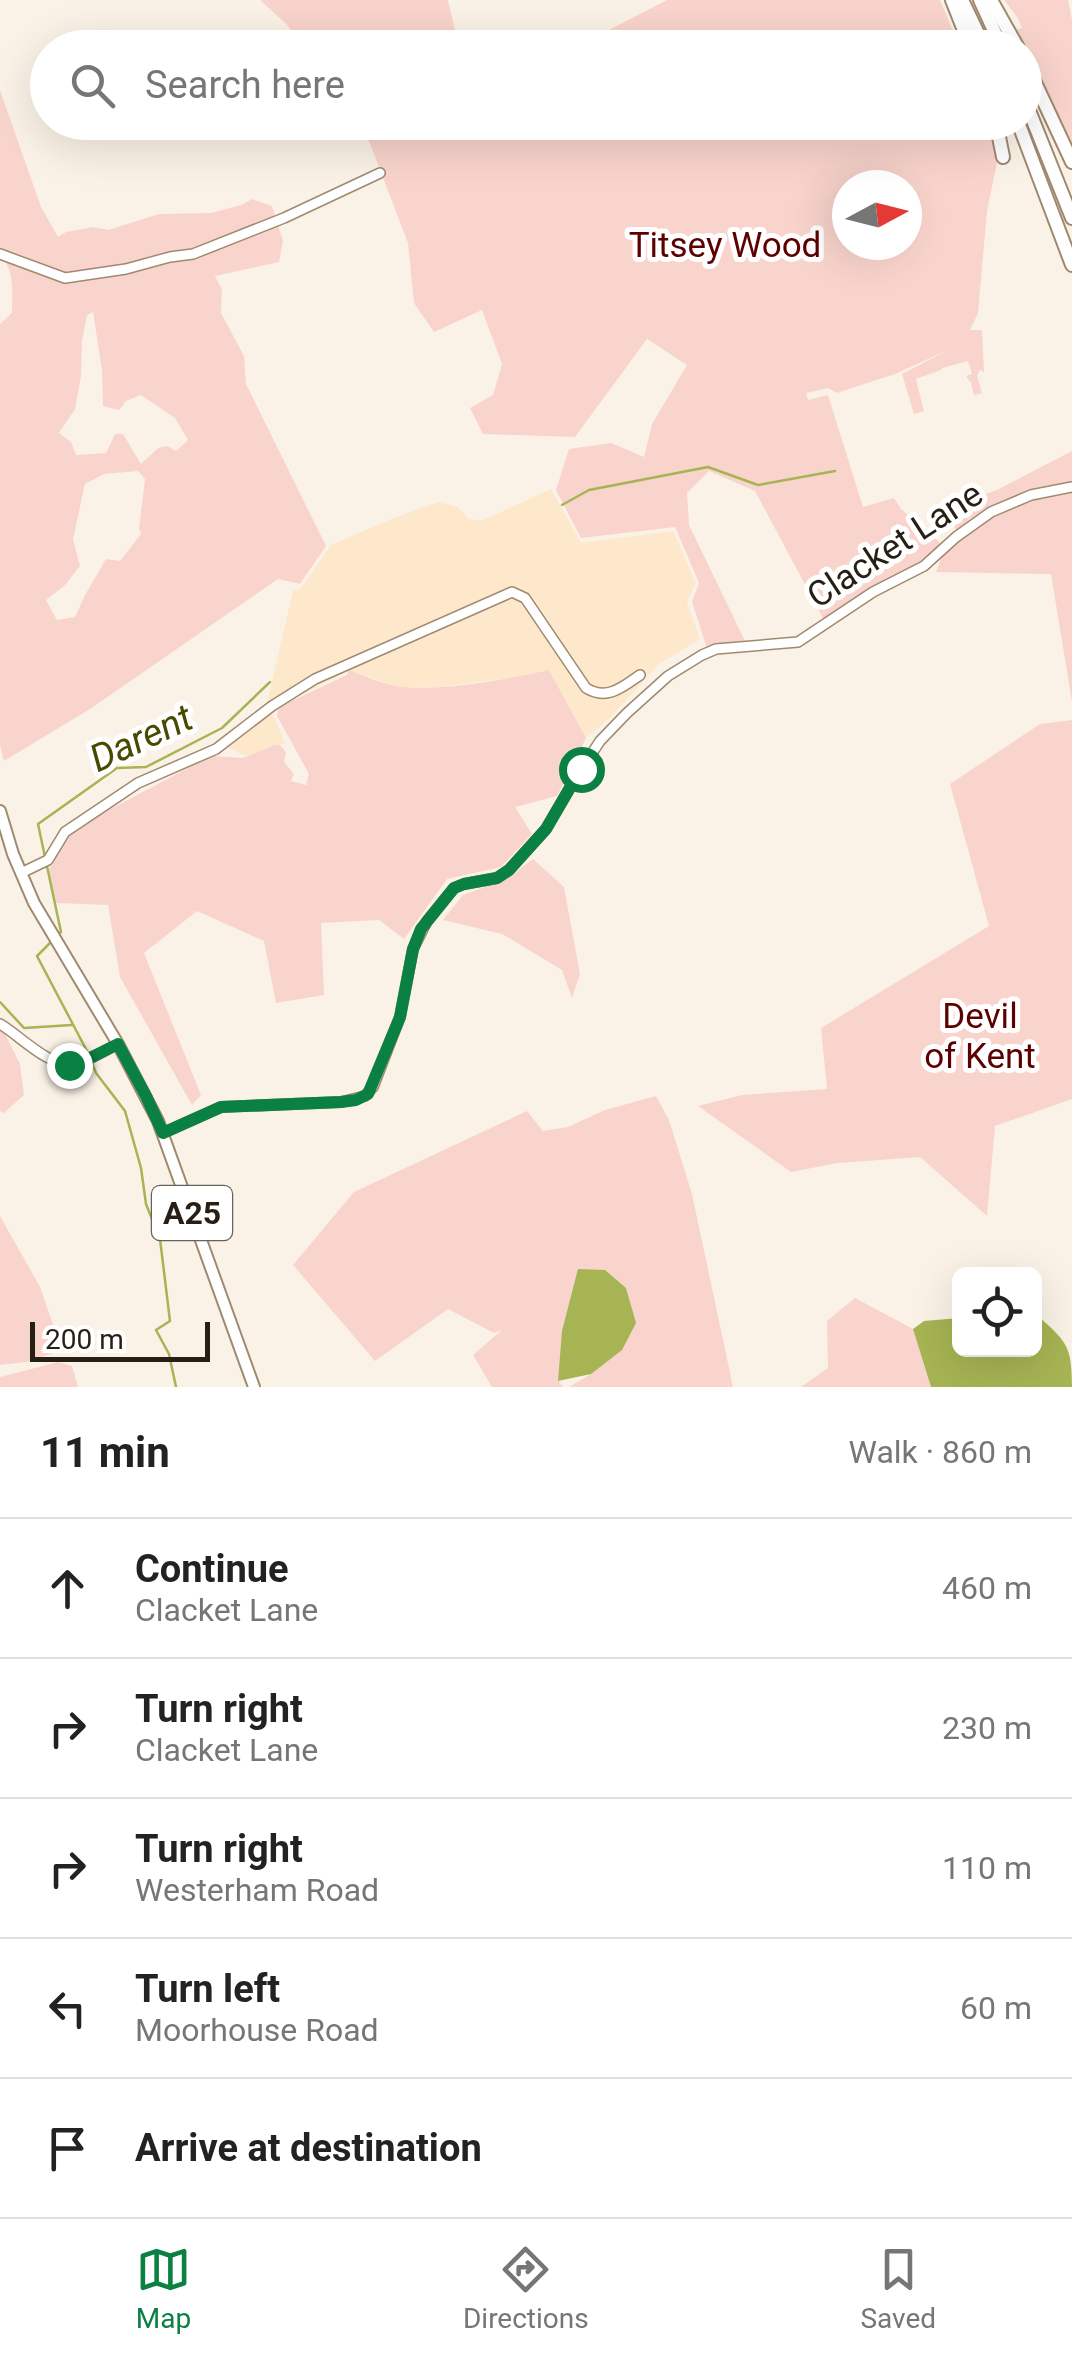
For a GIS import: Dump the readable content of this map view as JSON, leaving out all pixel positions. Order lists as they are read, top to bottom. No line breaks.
{"streets":{"main road":["A25"],"street":["Clacket Lane"]},"crossings":[["Clacket Lane","A25"]],"water":["Darent"],"parks":["Titsey Wood","Devil of Kent"],"scale_bar":"200 m","north":"right","page":{"search":"Search here","scale":"200 m","heading":["11 min","Walk · 860 m"],"list":[["Continue","Clacket Lane","460 m"],["Turn right","Clacket Lane","230 m"],["Turn right","Westerham Road","110 m"],["Turn left","Moorhouse Road","60 m"],"Arrive at destination"],"nav":["Map","Directions","Saved"]}}
